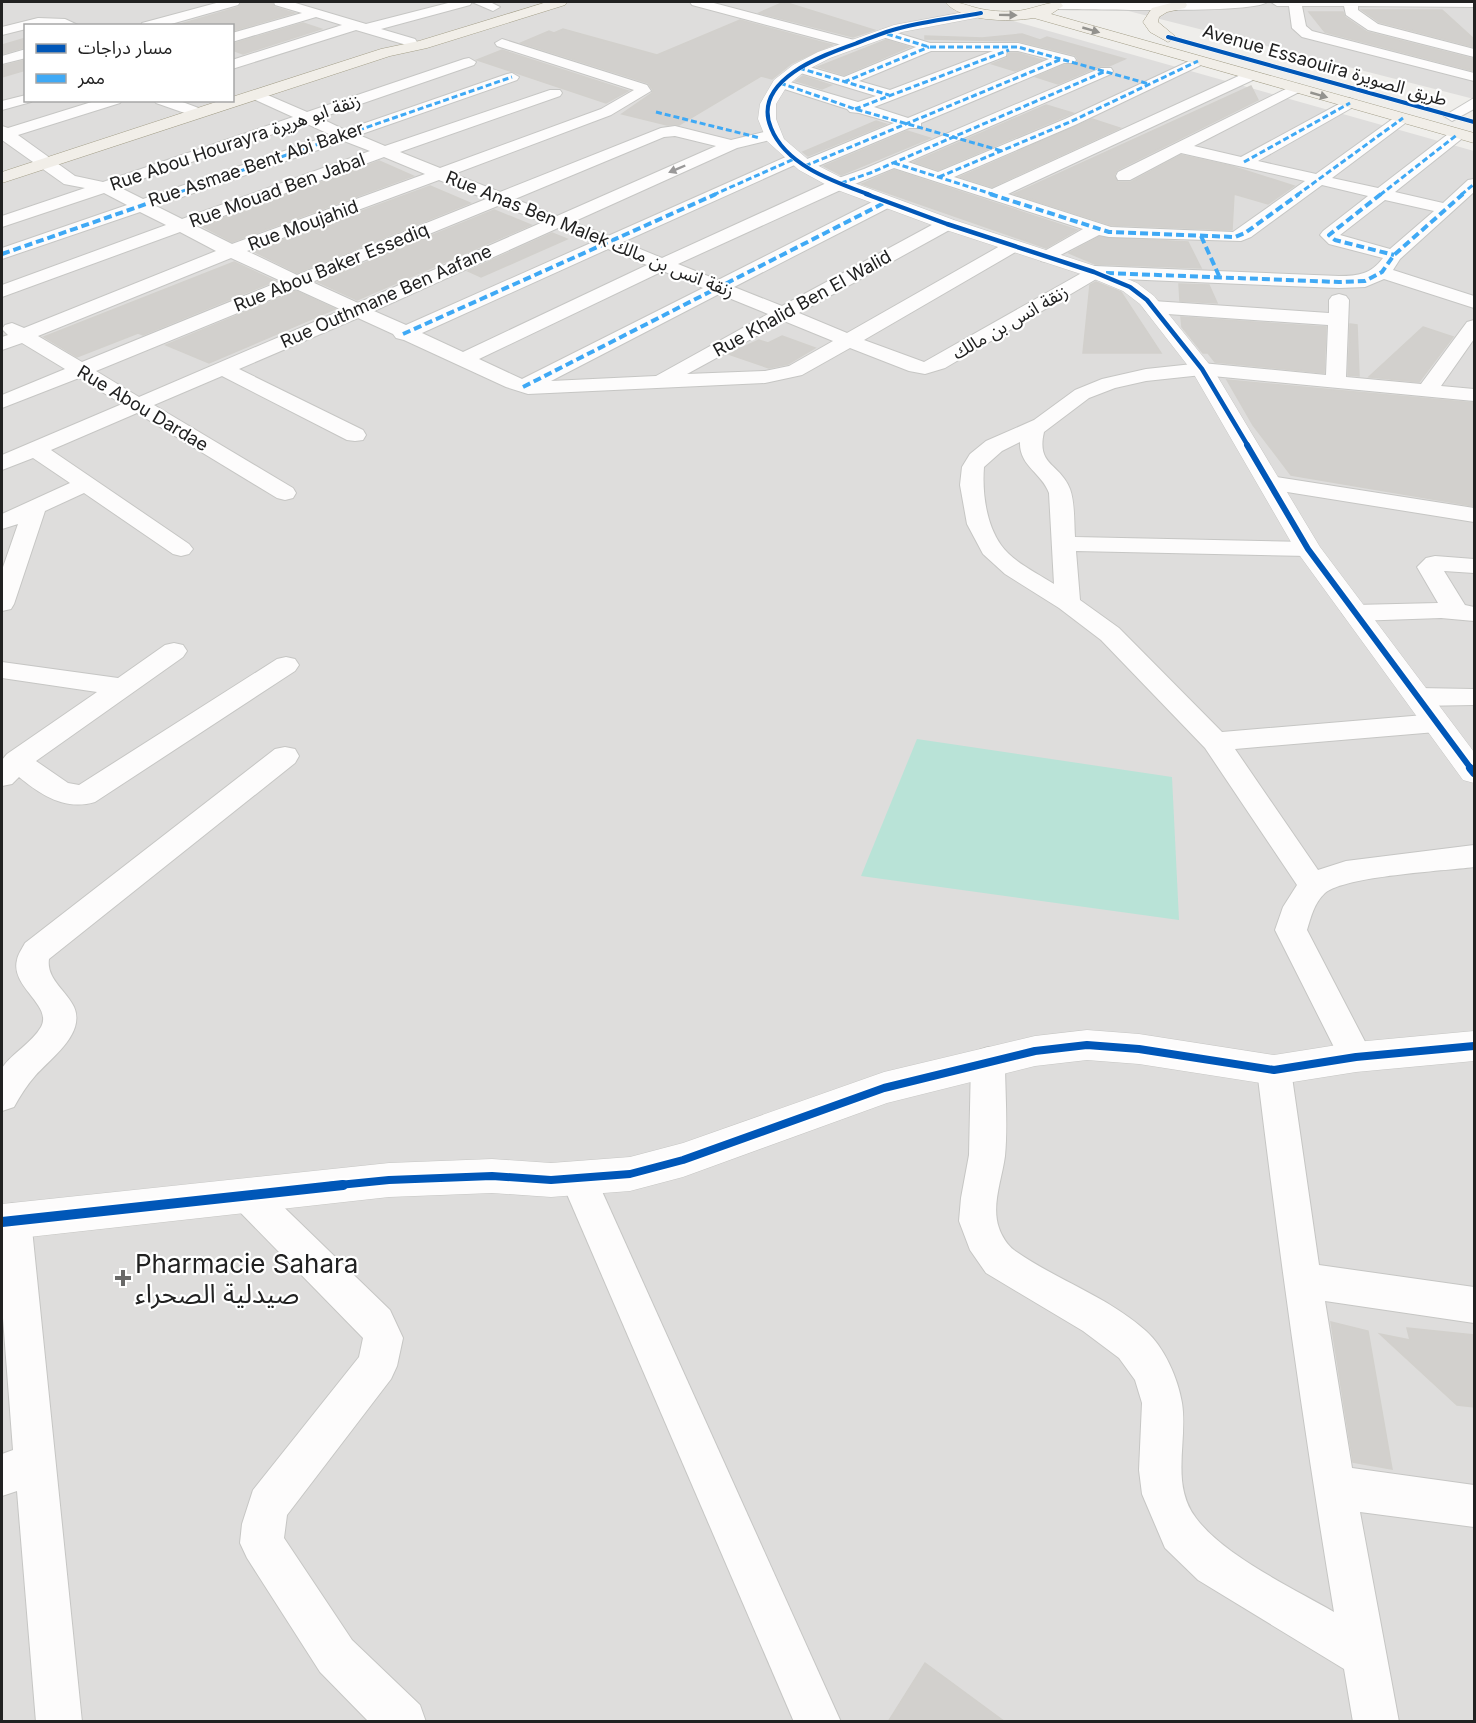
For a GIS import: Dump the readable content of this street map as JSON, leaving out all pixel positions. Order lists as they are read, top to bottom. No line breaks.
{"streets":{"main road":["Avenue Essaouira طريق الصويرة"],"street":["Rue Abou Hourayra زنقة ابو هريرة","Rue Asmae Bent Abi Baker","Rue Mouad Ben Jabal","Rue Moujahid","Rue Anas Ben Malek زنقة انس بن مالك","Rue Abou Baker Essediq","Rue Outhmane Ben Aafane","Rue Khalid Ben El Walid","زنقة انس بن مالك","Rue Abou Dardae"]},"crossings":[["Rue Abou Hourayra زنقة ابو هريرة","Rue Moujahid"],["Rue Abou Hourayra زنقة ابو هريرة","Rue Anas Ben Malek زنقة انس بن مالك"],["Rue Asmae Bent Abi Baker","Rue Mouad Ben Jabal"],["Rue Asmae Bent Abi Baker","Rue Anas Ben Malek زنقة انس بن مالك"],["Rue Mouad Ben Jabal","Rue Anas Ben Malek زنقة انس بن مالك"],["Rue Moujahid","Rue Anas Ben Malek زنقة انس بن مالك"],["Rue Moujahid","Rue Abou Dardae"],["Rue Anas Ben Malek زنقة انس بن مالك","Rue Abou Baker Essediq"],["Rue Anas Ben Malek زنقة انس بن مالك","Rue Outhmane Ben Aafane"],["Rue Anas Ben Malek زنقة انس بن مالك","Rue Khalid Ben El Walid"],["Rue Anas Ben Malek زنقة انس بن مالك","زنقة انس بن مالك"],["Rue Abou Baker Essediq","Rue Abou Dardae"],["Rue Outhmane Ben Aafane","Rue Abou Dardae"]],"places":{"health":["Pharmacie Sahara صيدلية الصحراء"]},"legend":["مسار دراجات","ممر"]}
